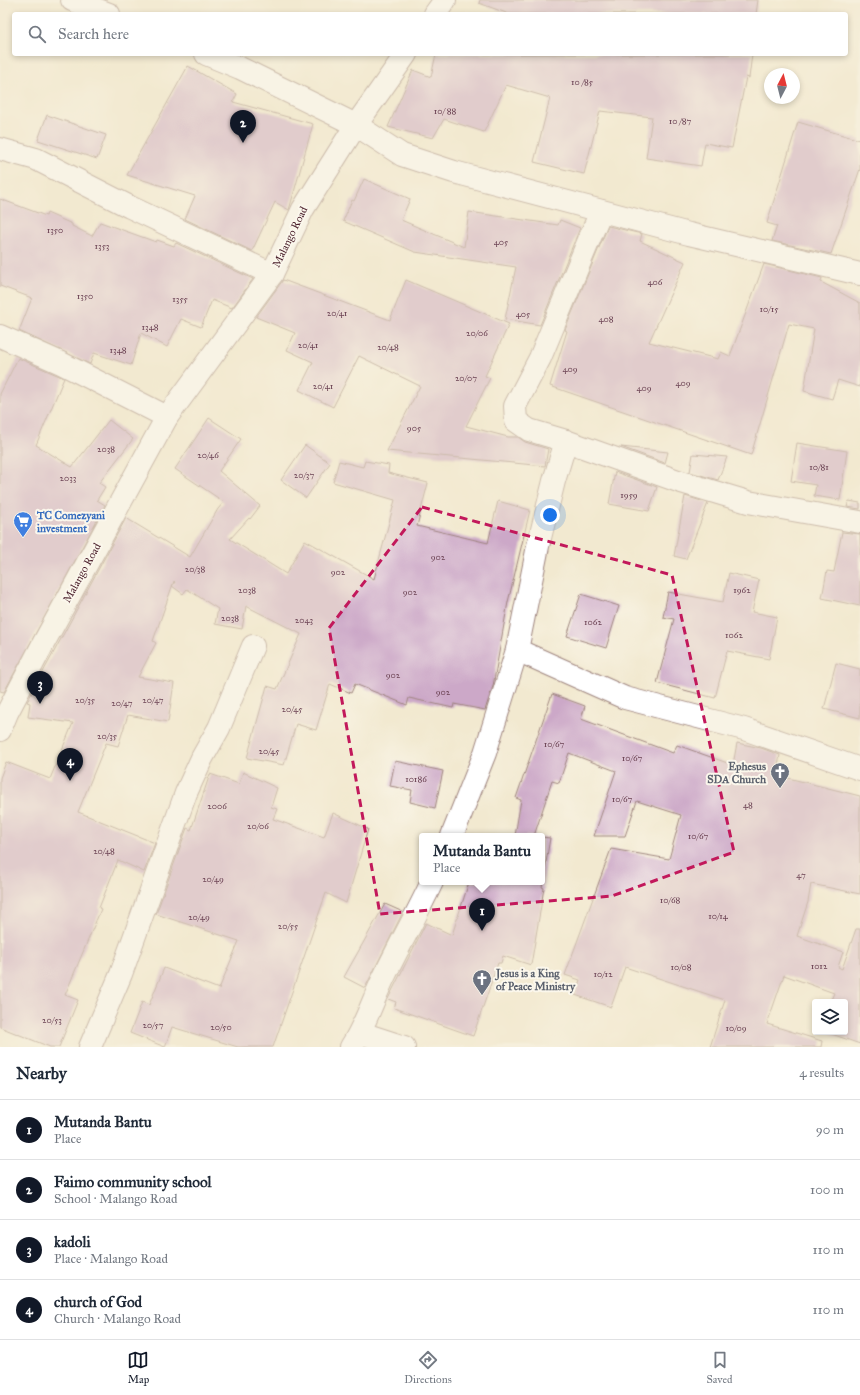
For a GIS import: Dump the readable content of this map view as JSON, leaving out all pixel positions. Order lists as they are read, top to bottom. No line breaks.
{"streets":{"street":["Malango Road"]},"places":{"supermarket":["TC Comezyani investment"],"church":["Ephesus SDA Church","Jesus is a King of Peace Ministry"]},"house_numbers":["10 /85","10/ 88","10 /87","1350","405","1353","406","1350","1355","10/15","20/41","405","408","1348","20/06","20/41","20/48","1348","409","20/07","409","20/41","409","905","2038","20/46","10/81","20/37","2033","1959","902","20/38","902","2038","1962","902","2038","2043","1062","1062","902","902","20/35","20/47","20/47","20/45","20/35","10/67","20/45","10/67","10186","10/67","48","2006","20/06","10/67","20/48","47","20/49","10/68","10/14","20/49","20/55","1012","10/08","10/12","20/53","20/57","20/50","10/09"],"north":"top","page":{"search":"Search here","pins":["2","3","4","1"],"popup":["Mutanda Bantu","Place"],"heading":["Nearby","4 results"],"list":[{"mark":"1","name":"Mutanda Bantu","note":"Place","value":"90 m"},{"mark":"2","name":"Faimo community school","note":"School · Malango Road","value":"100 m"},{"mark":"3","name":"kadoli","note":"Place · Malango Road","value":"110 m"},{"mark":"4","name":"church of God","note":"Church · Malango Road","value":"110 m"}],"nav":["Map","Directions","Saved"]}}
